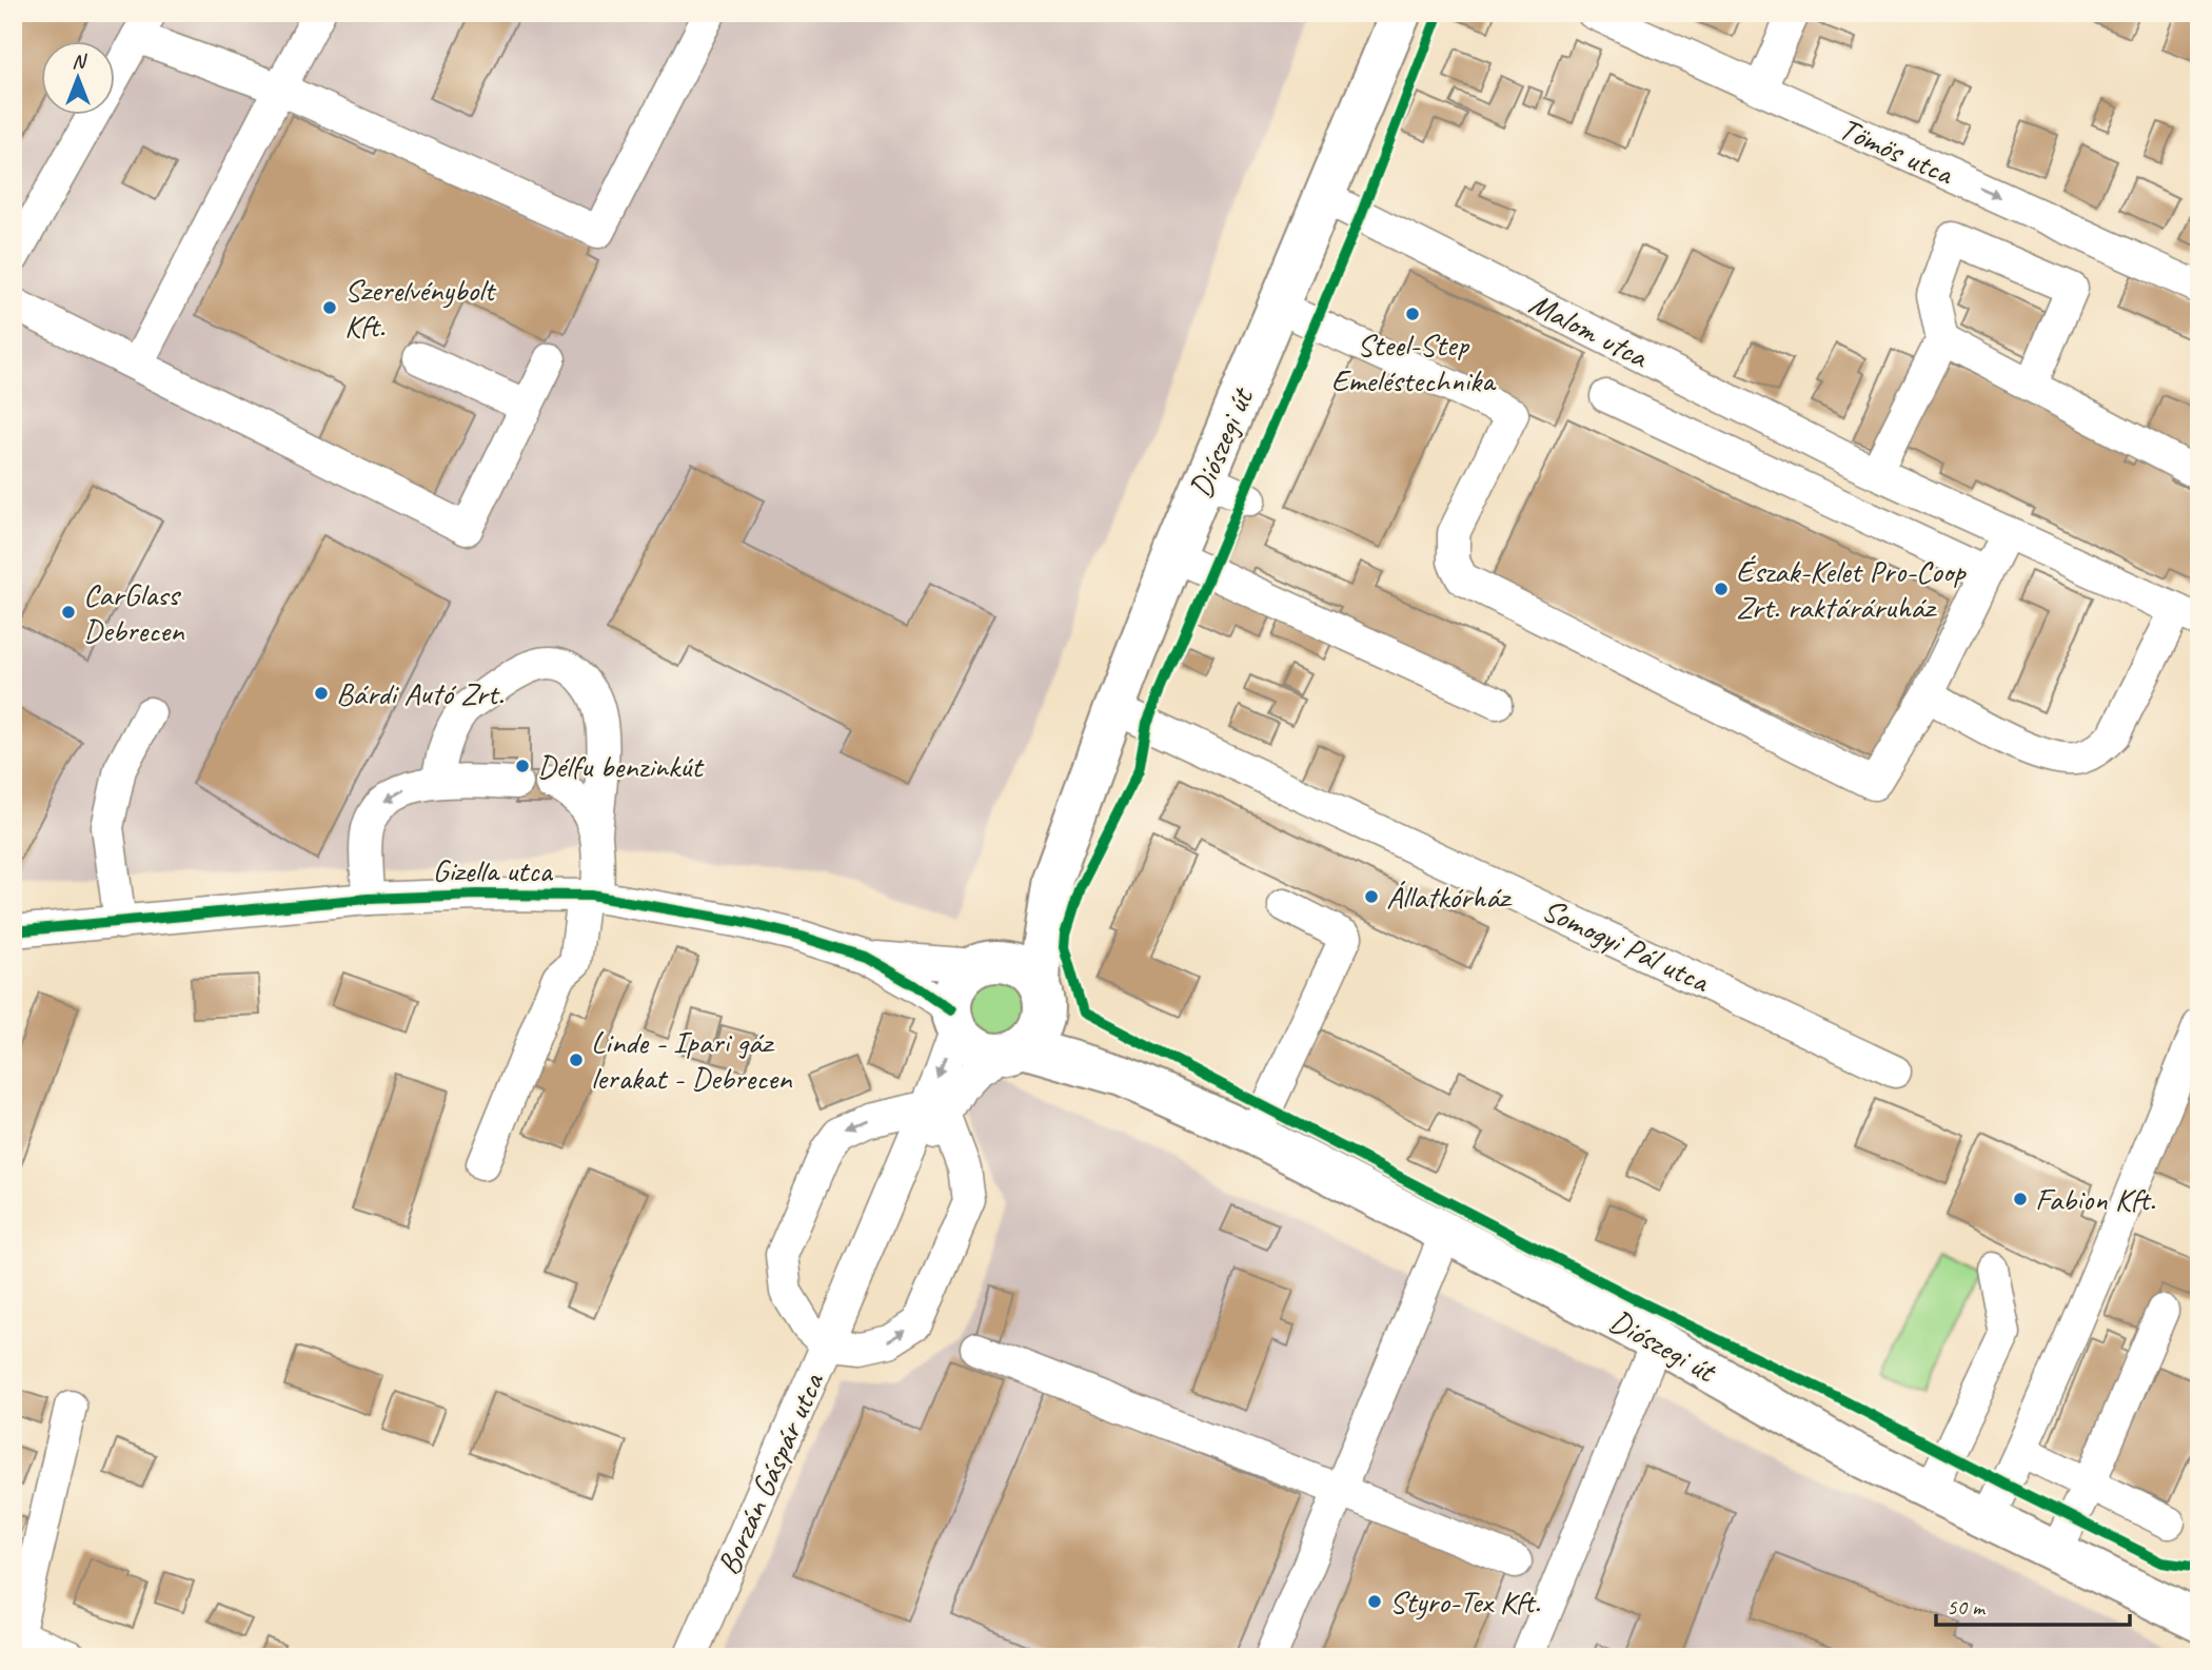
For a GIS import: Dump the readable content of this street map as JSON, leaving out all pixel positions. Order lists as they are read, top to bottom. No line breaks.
{"streets":{"main road":["Diószegi út"],"street":["Tömös utca","Malom utca","Gizella utca","Somogyi Pál utca","Borzán Gáspár utca"]},"crossings":[["Malom utca","Diószegi út"],["Diószegi út","Gizella utca"],["Diószegi út","Somogyi Pál utca"],["Diószegi út","Borzán Gáspár utca"],["Gizella utca","Borzán Gáspár utca"]],"places":["Szerelvénybolt Kft.","Steel-Step Emeléstechnika","Észak-Kelet Pro-Coop Zrt. raktáráruház","CarGlass Debrecen","Bárdi Autó Zrt.","Délfu benzinkút","Állatkórház","Linde - Ipari gáz lerakat - Debrecen","Fabion Kft.","Styro-Tex Kft."],"scale_bar":"50 m","north":"top"}
